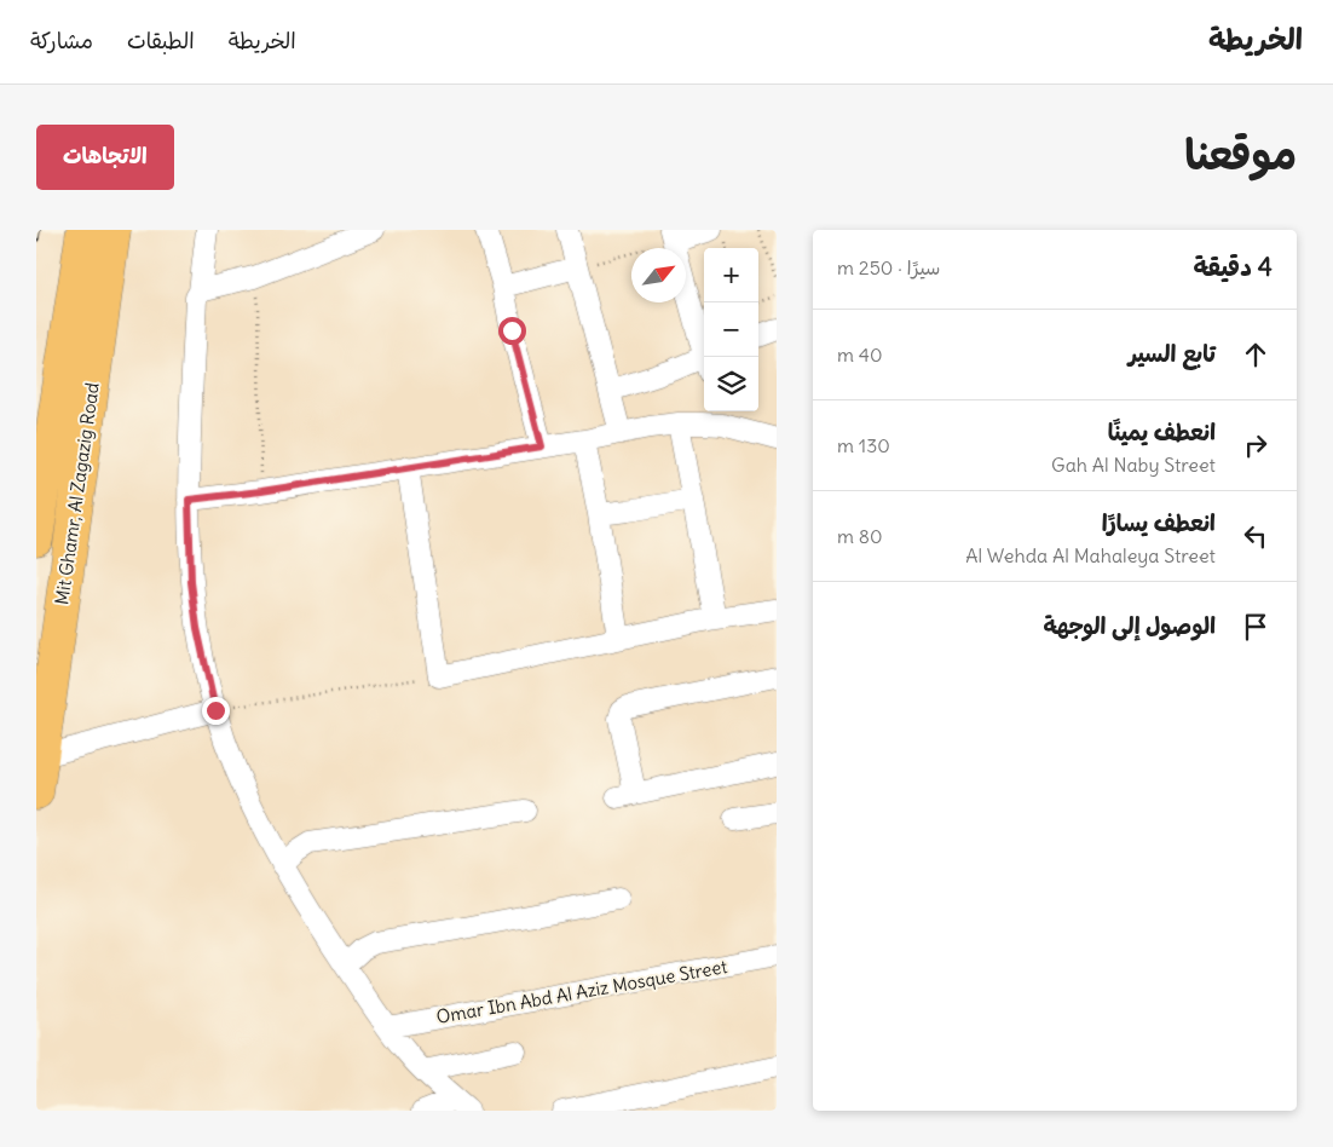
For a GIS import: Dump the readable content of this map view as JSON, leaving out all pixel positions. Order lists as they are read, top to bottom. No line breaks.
{"streets":{"highway":["Mit Ghamr, Al Zagazig Road"],"street":["Omar Ibn Abd Al Aziz Mosque Street"]},"north":"top right","page":{"header":"الخريطة","nav":["الخريطة","الطبقات","مشاركة"],"title":"موقعنا","buttons":"الاتجاهات","heading":["4 دقيقة","سيرًا · 250 m"],"map_buttons":["+","−"],"list":[["تابع السير","40 m"],["انعطف يمينًا","Gah Al Naby Street","130 m"],["انعطف يسارًا","Al Wehda Al Mahaleya Street","80 m"],"الوصول إلى الوجهة"]}}
